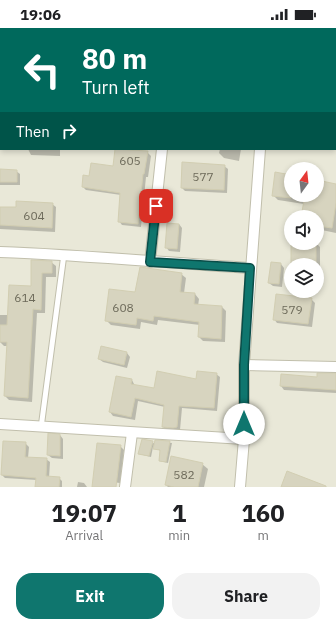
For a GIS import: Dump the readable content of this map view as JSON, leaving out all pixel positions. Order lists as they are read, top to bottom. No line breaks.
{"house_numbers":["605","577","604","614","608","579","582"],"north":"top","page":{"status":"19:06","turn":["80 m","Turn left"],"then":"Then","eta":["19:07","Arrival","1","min","160","m"],"buttons":["Exit","Share"]}}
